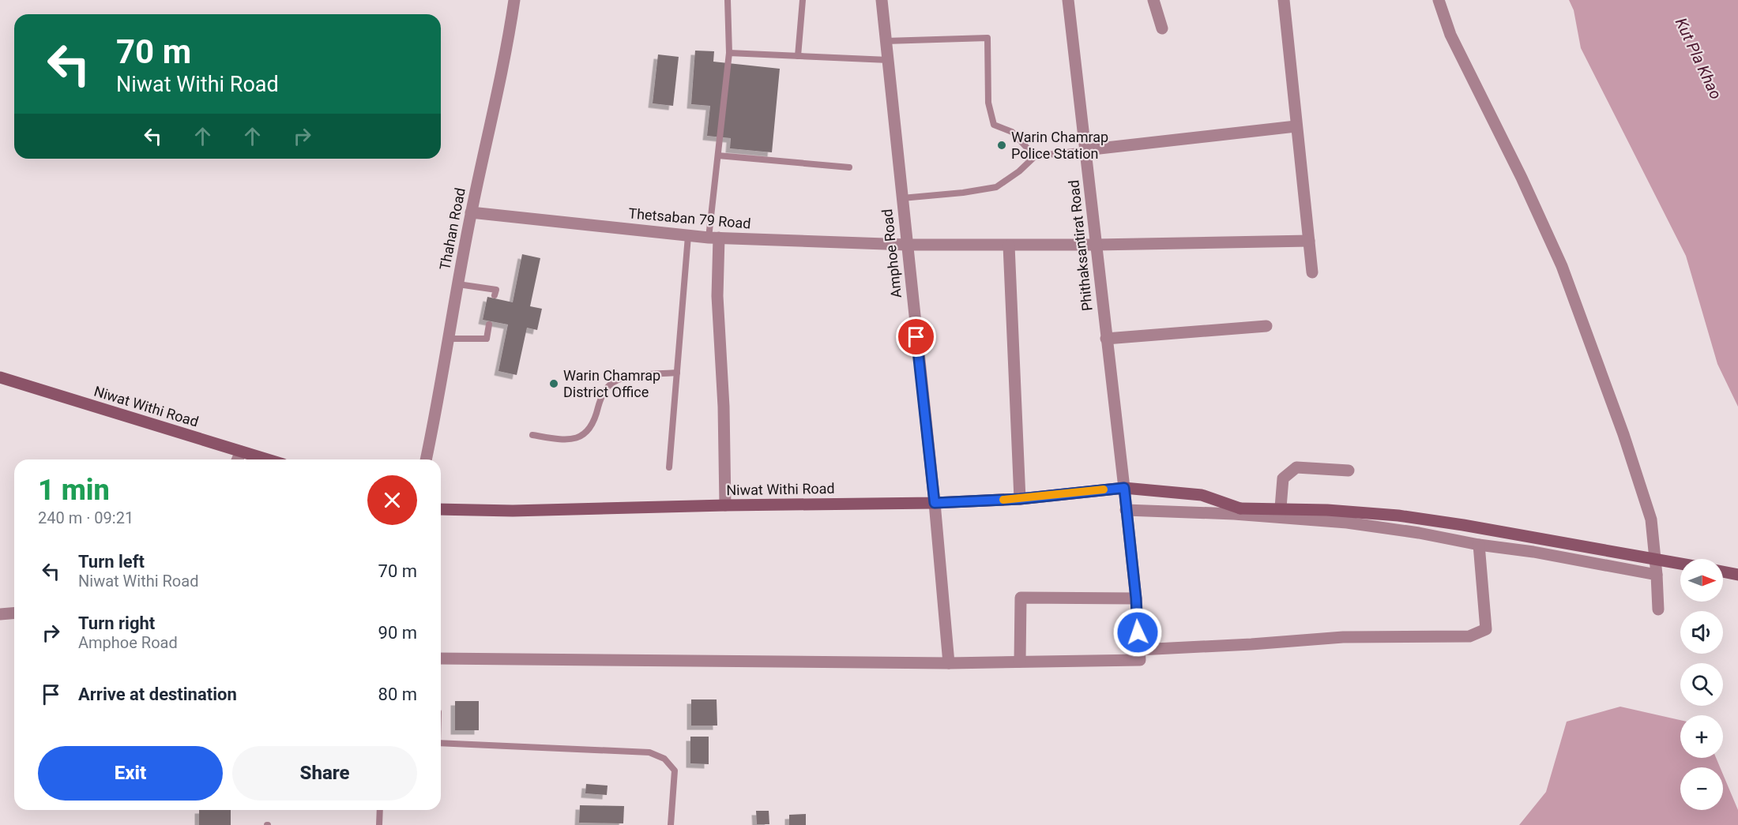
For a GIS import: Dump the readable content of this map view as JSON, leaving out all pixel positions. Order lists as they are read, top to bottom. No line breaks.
{"streets":{"main road":["Niwat Withi Road"],"street":["Thetsaban 79 Road","Thahan Road","Phithaksantirat Road","Amphoe Road"]},"crossings":[["Thetsaban 79 Road","Thahan Road"],["Thetsaban 79 Road","Phithaksantirat Road"],["Thetsaban 79 Road","Amphoe Road"],["Phithaksantirat Road","Niwat Withi Road"],["Amphoe Road","Niwat Withi Road"]],"water":["Kut Pla Khao"],"places":["Warin Chamrap Police Station","Warin Chamrap District Office"],"north":"right","page":{"turn":["70 m","Niwat Withi Road"],"heading":["1 min","240 m · 09:21"],"list":[{"name":"Turn left","note":"Niwat Withi Road","value":"70 m"},{"name":"Turn right","note":"Amphoe Road","value":"90 m"},{"name":"Arrive at destination","value":"80 m"}],"map_buttons":["+","−"],"buttons":["Exit","Share"]}}
